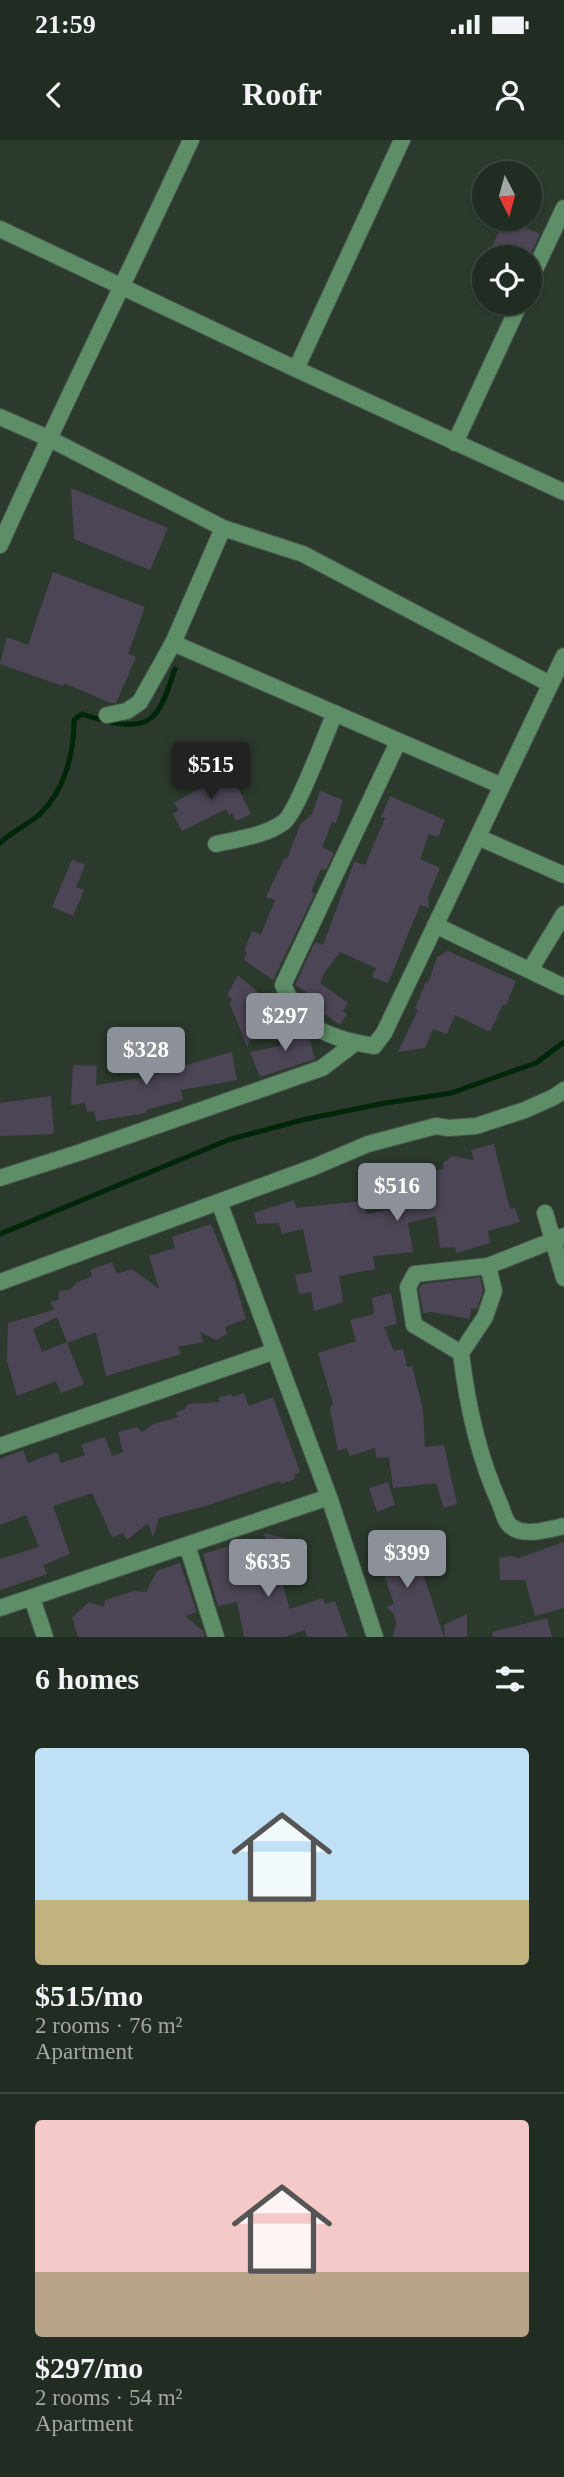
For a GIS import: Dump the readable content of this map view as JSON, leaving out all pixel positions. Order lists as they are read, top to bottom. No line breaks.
{"north":"bottom","page":{"status":"21:59","header":"Roofr","price":["$515","$297","$328","$516","$399","$635"],"heading":"6 homes","list":[{"name":"$515/mo","note":"2 rooms · 76 m² · Apartment"},{"name":"$297/mo","note":"2 rooms · 54 m² · Apartment"}]}}
